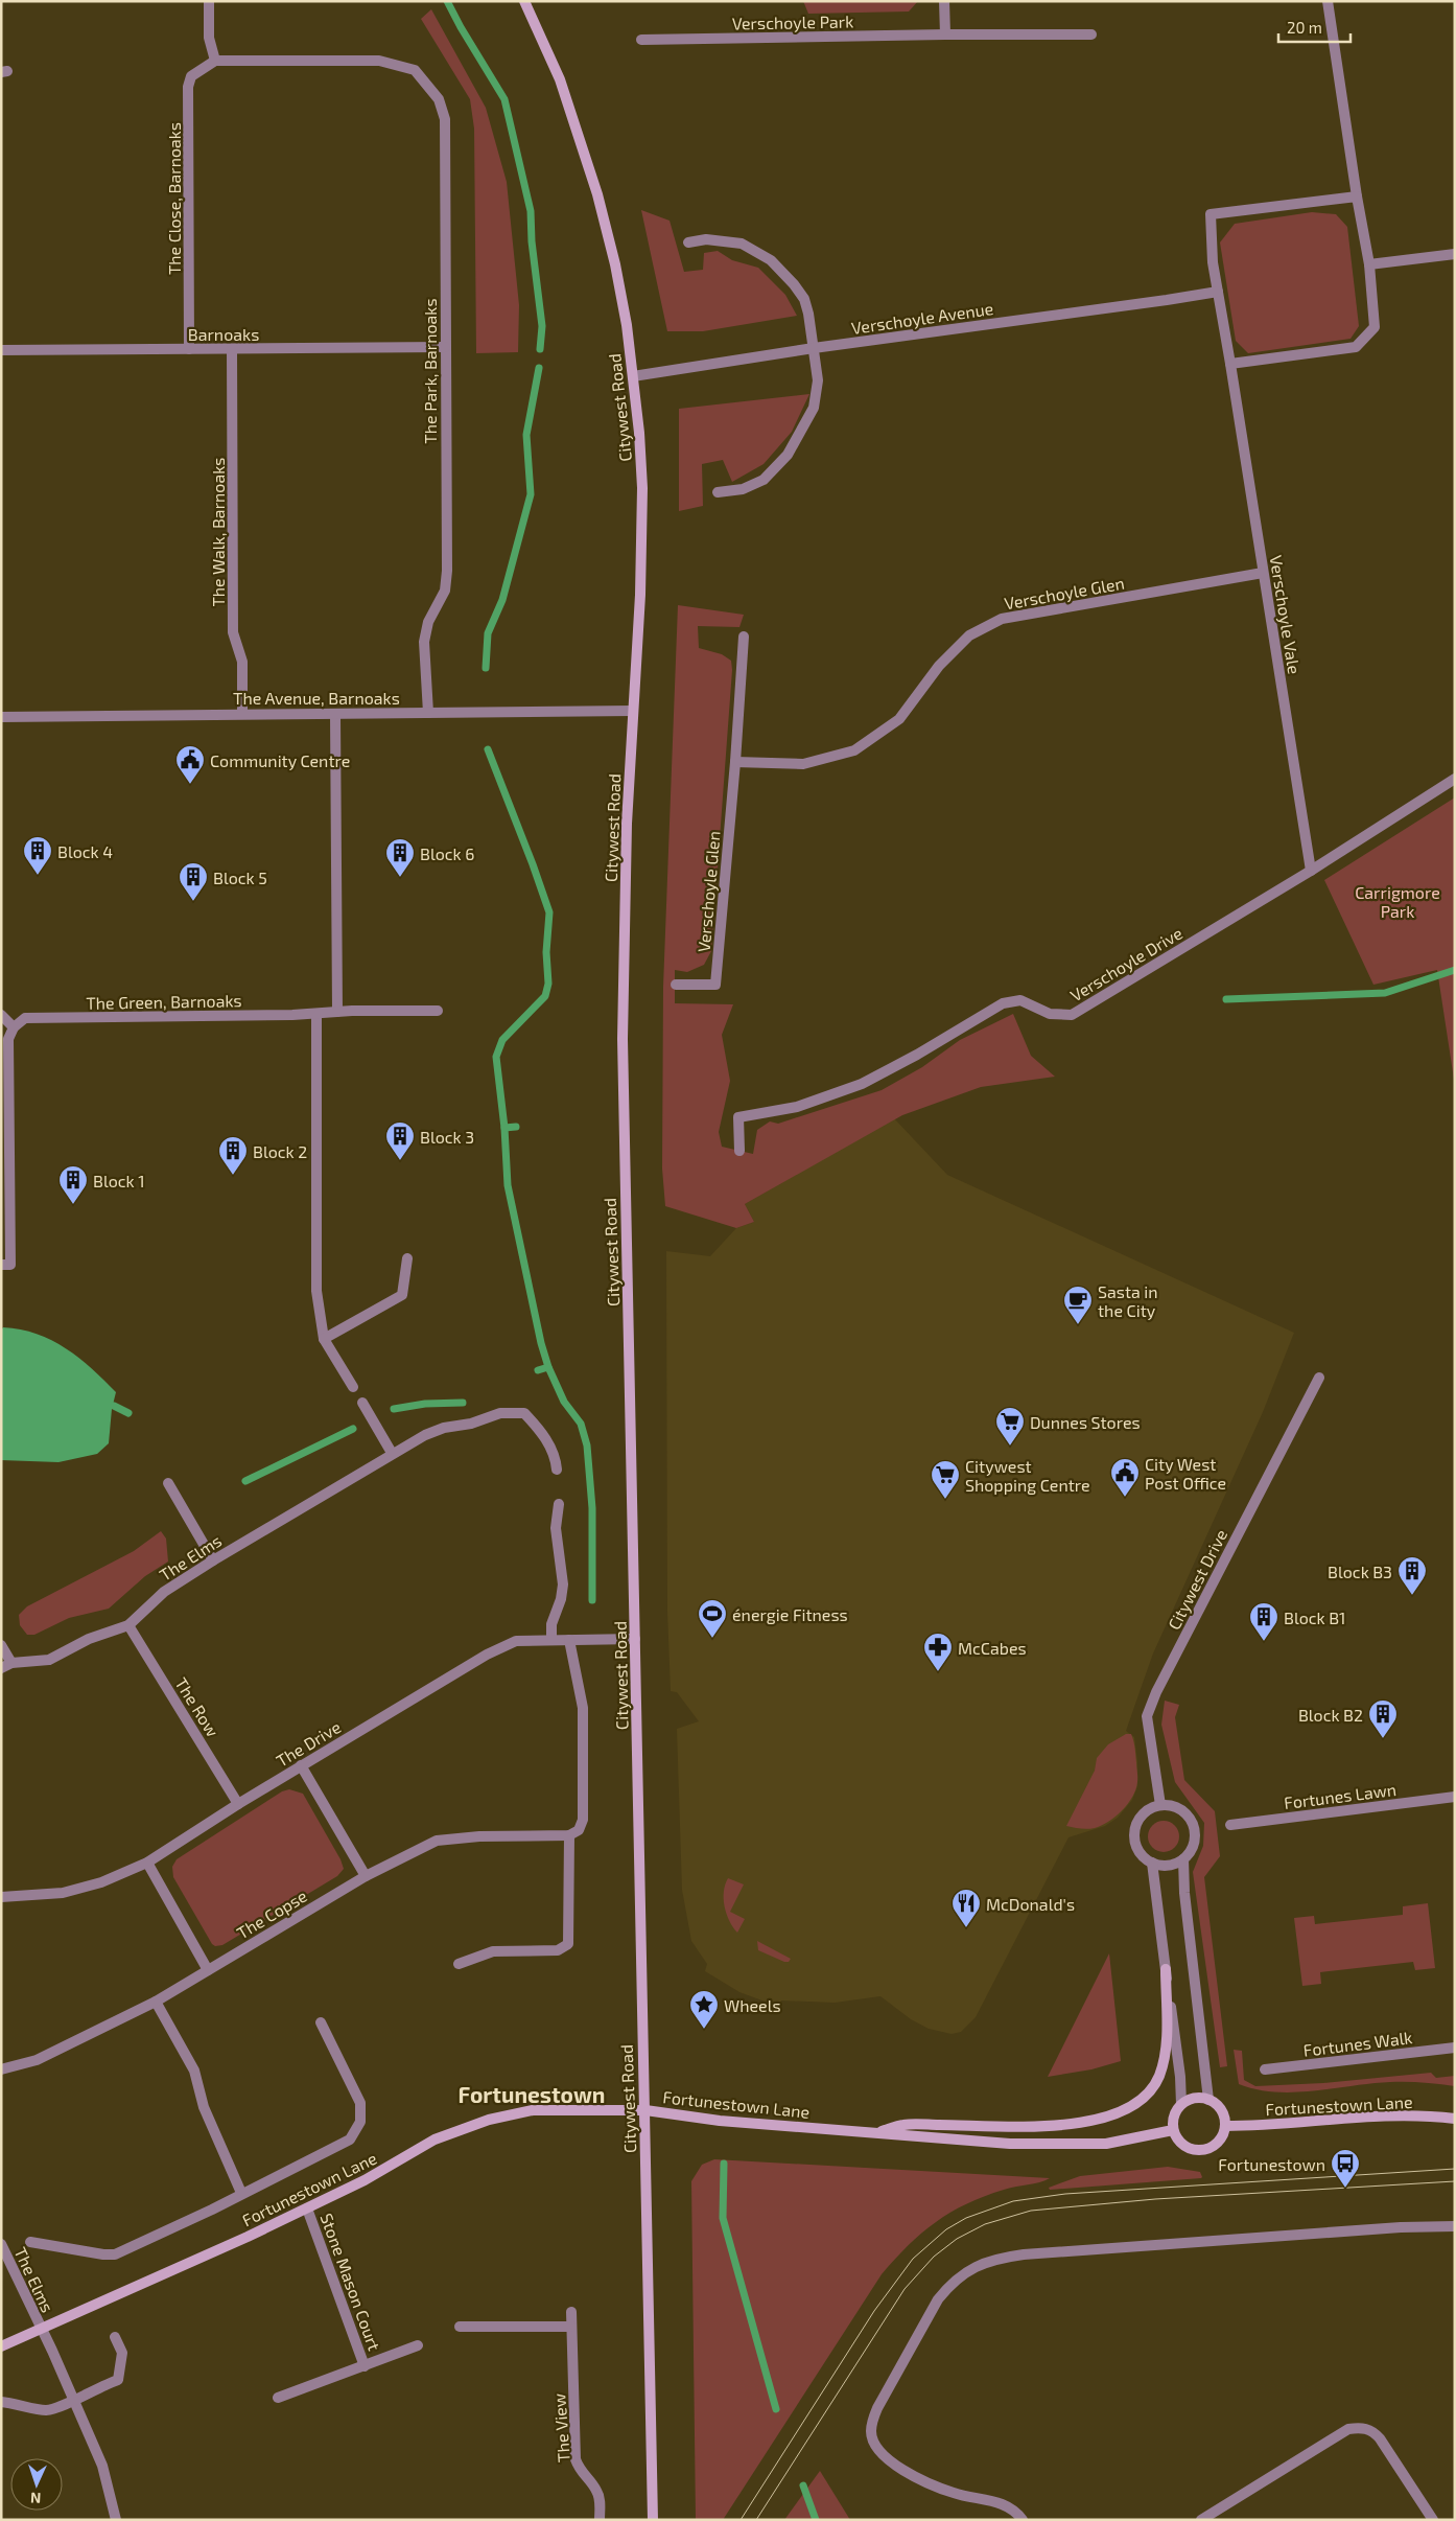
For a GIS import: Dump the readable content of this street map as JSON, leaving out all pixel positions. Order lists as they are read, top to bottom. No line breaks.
{"streets":{"street":["Verschoyle Park","The Close, Barnoaks","Verschoyle Avenue","Barnoaks","The Park, Barnoaks","Citywest Road","The Walk, Barnoaks","Verschoyle Glen","Verschoyle Vale","The Avenue, Barnoaks","Verschoyle Drive","The Green, Barnoaks","The Elms","Citywest Drive","The Row","The Drive","Fortunes Lawn","The Copse","Fortunes Walk","Fortunestown Lane","Stone Mason Court","The View"]},"crossings":[["The Close, Barnoaks","Barnoaks"],["The Close, Barnoaks","The Park, Barnoaks"],["Verschoyle Avenue","Citywest Road"],["Barnoaks","The Park, Barnoaks"],["Barnoaks","The Walk, Barnoaks"],["The Park, Barnoaks","The Avenue, Barnoaks"],["Citywest Road","The Avenue, Barnoaks"],["Citywest Road","The Drive"],["Citywest Road","Fortunestown Lane"],["The Walk, Barnoaks","The Avenue, Barnoaks"],["Verschoyle Glen","Verschoyle Vale"],["Verschoyle Vale","Verschoyle Drive"],["The Elms","The Row"],["The Elms","Fortunestown Lane"],["The Row","The Drive"],["Fortunestown Lane","Stone Mason Court"]],"districts":["Fortunestown"],"parks":["Carrigmore Park"],"places":{"public building":["Community Centre","City West Post Office"],"building":["Block 4","Block 6","Block 5","Block 3","Block 2","Block 1","Block B3","Block B1","Block B2"],"cafe":["Sasta in the City"],"supermarket":["Dunnes Stores","Citywest Shopping Centre"],"sports":["énergie Fitness"],"pharmacy":["McCabes"],"restaurant":["McDonald's"],"place":["Wheels"],"bus stop":["Fortunestown"]},"scale_bar":"20 m","north":"bottom"}
